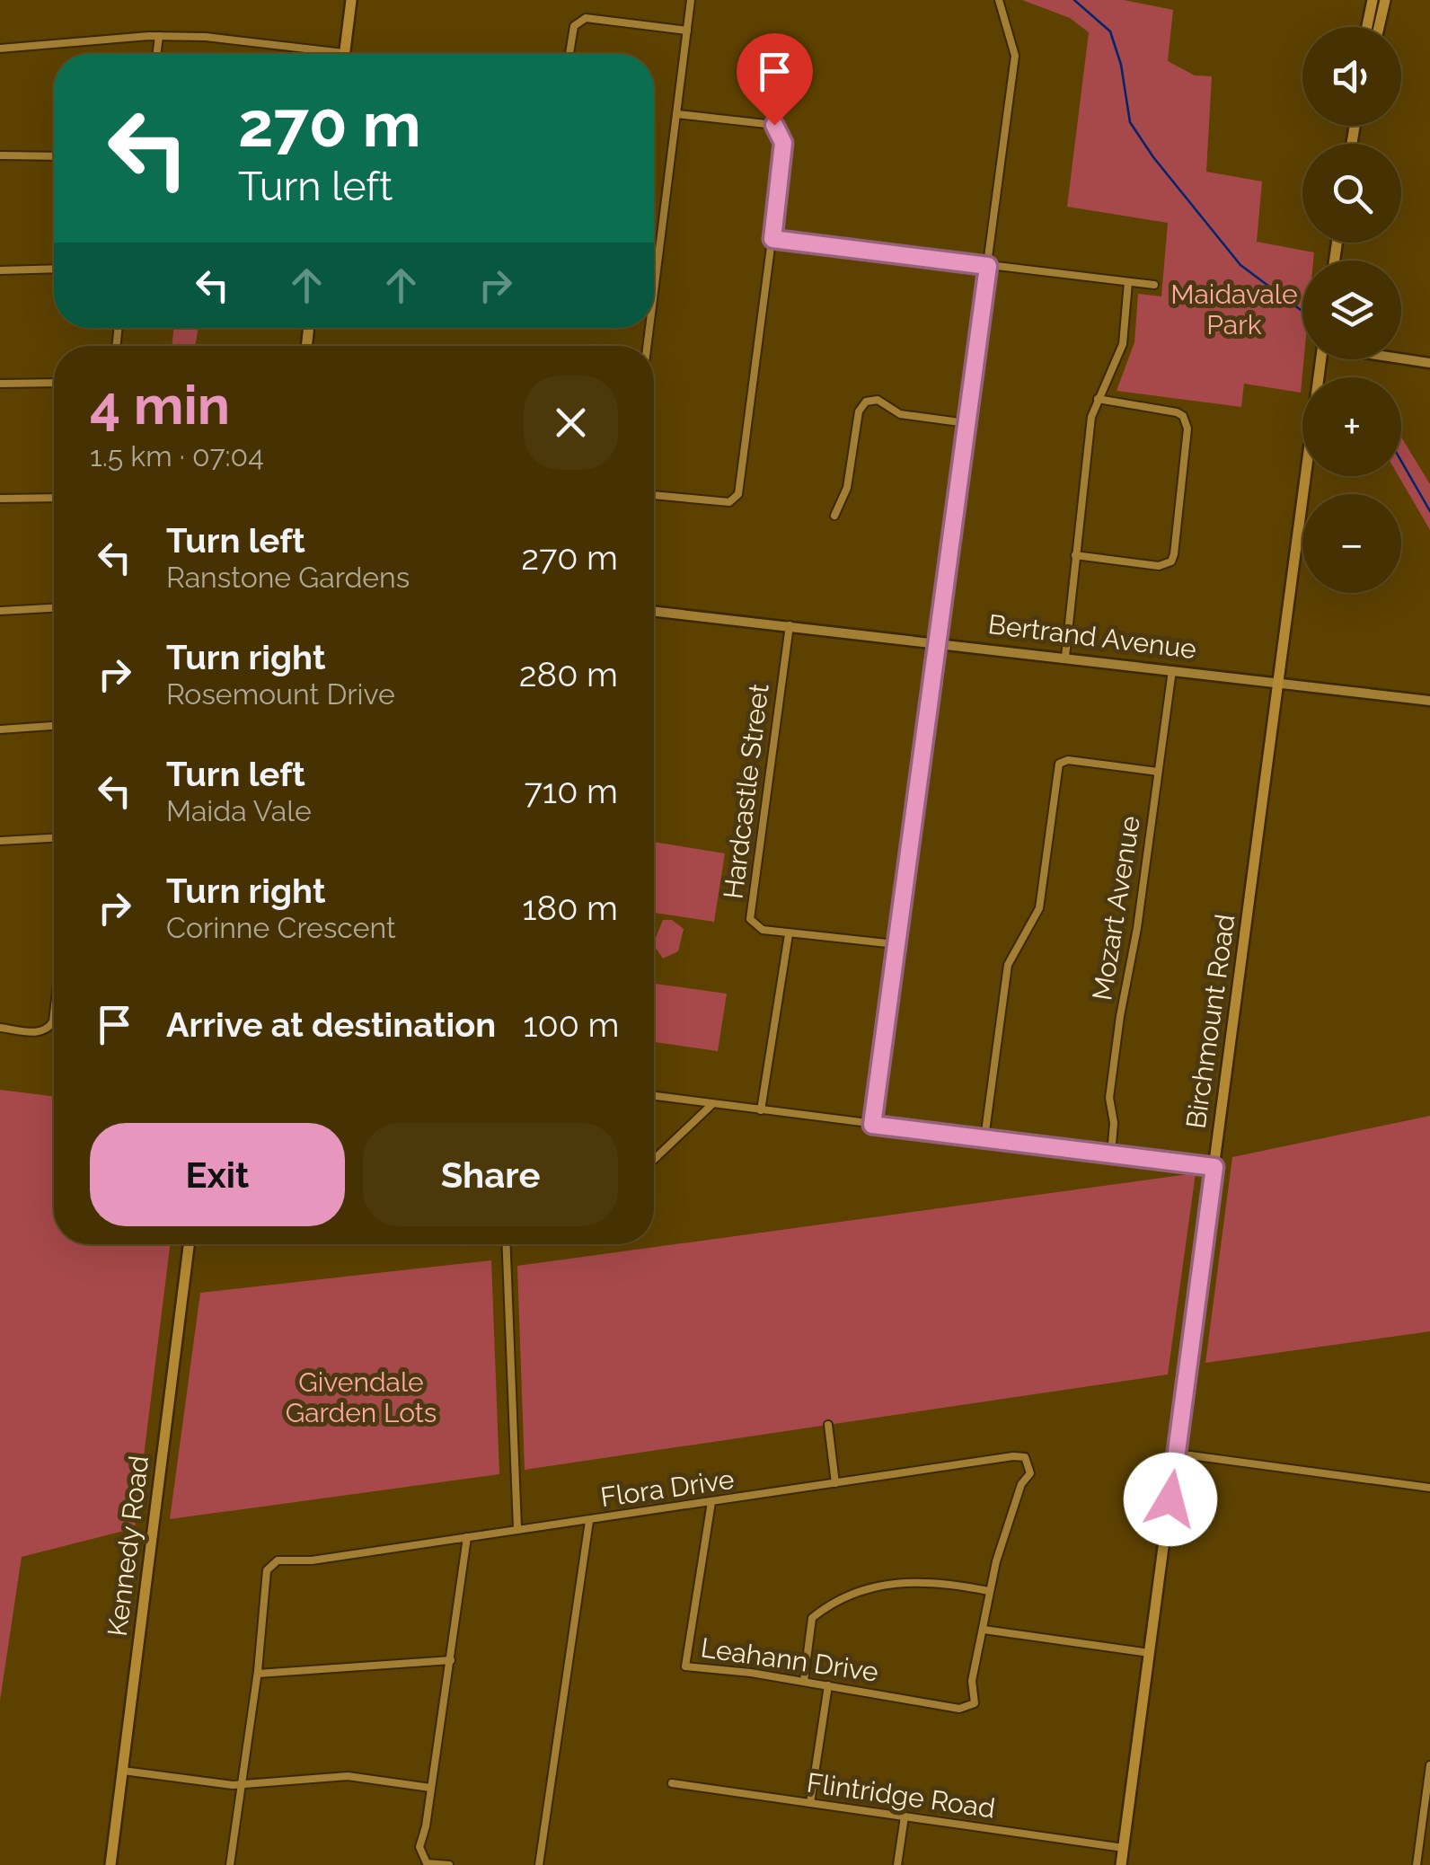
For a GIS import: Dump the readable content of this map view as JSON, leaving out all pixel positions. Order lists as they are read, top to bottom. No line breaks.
{"streets":{"main road":["Birchmount Road","Kennedy Road"],"street":["Bertrand Avenue","Hardcastle Street","Mozart Avenue","Flora Drive","Leahann Drive","Flintridge Road"]},"crossings":[["Bertrand Avenue","Hardcastle Street"],["Bertrand Avenue","Mozart Avenue"],["Bertrand Avenue","Birchmount Road"],["Birchmount Road","Flintridge Road"],["Flora Drive","Leahann Drive"]],"parks":["Maidavale Park","Givendale Garden Lots"],"page":{"map_buttons":["+","−"],"turn":["270 m","Turn left"],"heading":["4 min","1.5 km · 07:04"],"list":[{"name":"Turn left","note":"Ranstone Gardens","value":"270 m"},{"name":"Turn right","note":"Rosemount Drive","value":"280 m"},{"name":"Turn left","note":"Maida Vale","value":"710 m"},{"name":"Turn right","note":"Corinne Crescent","value":"180 m"},{"name":"Arrive at destination","value":"100 m"}],"buttons":["Exit","Share"]}}
